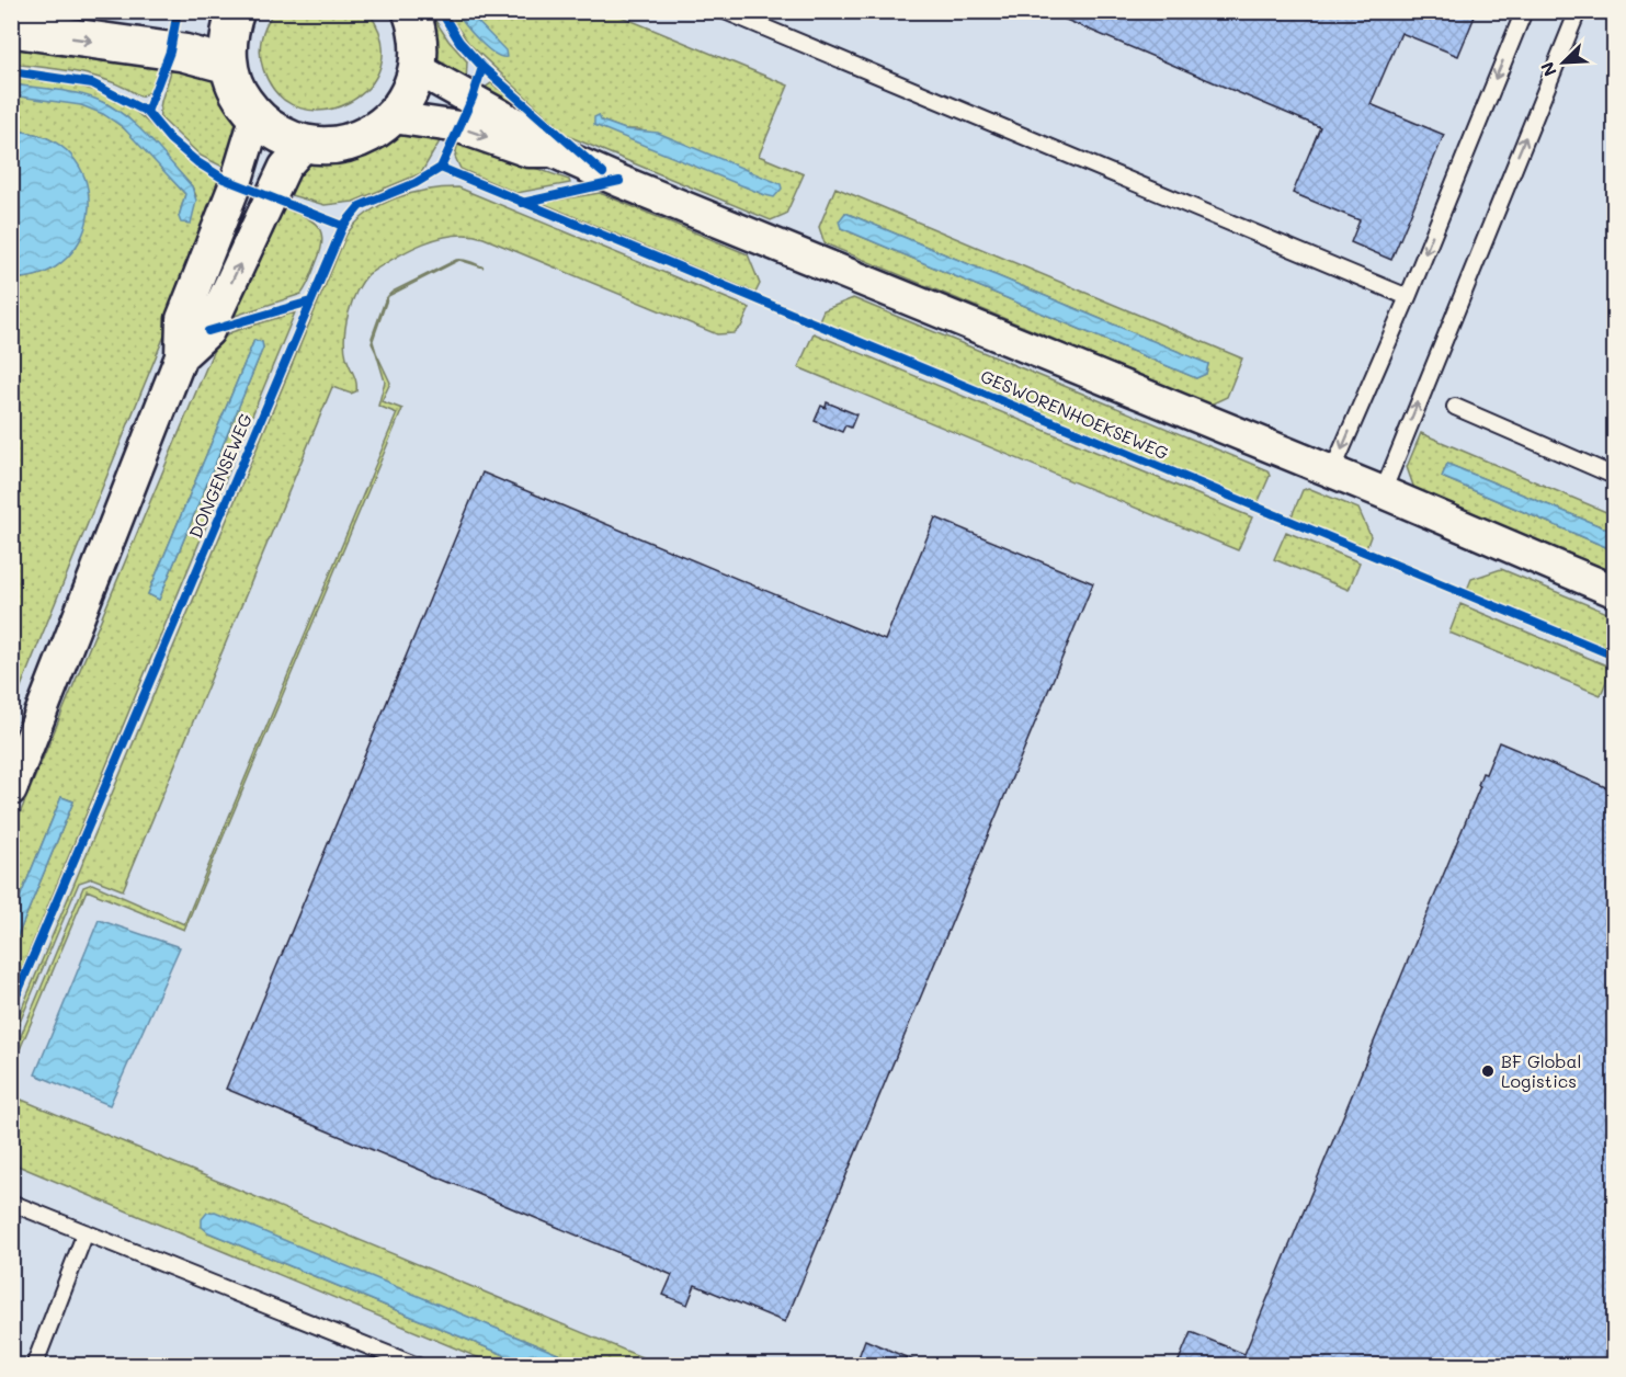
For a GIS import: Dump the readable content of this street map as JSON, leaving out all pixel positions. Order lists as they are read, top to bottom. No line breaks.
{"streets":{"cycle path":["GESWORENHOEKSEWEG","DONGENSEWEG"]},"places":["BF Global Logistics"],"north":"bottom left"}
